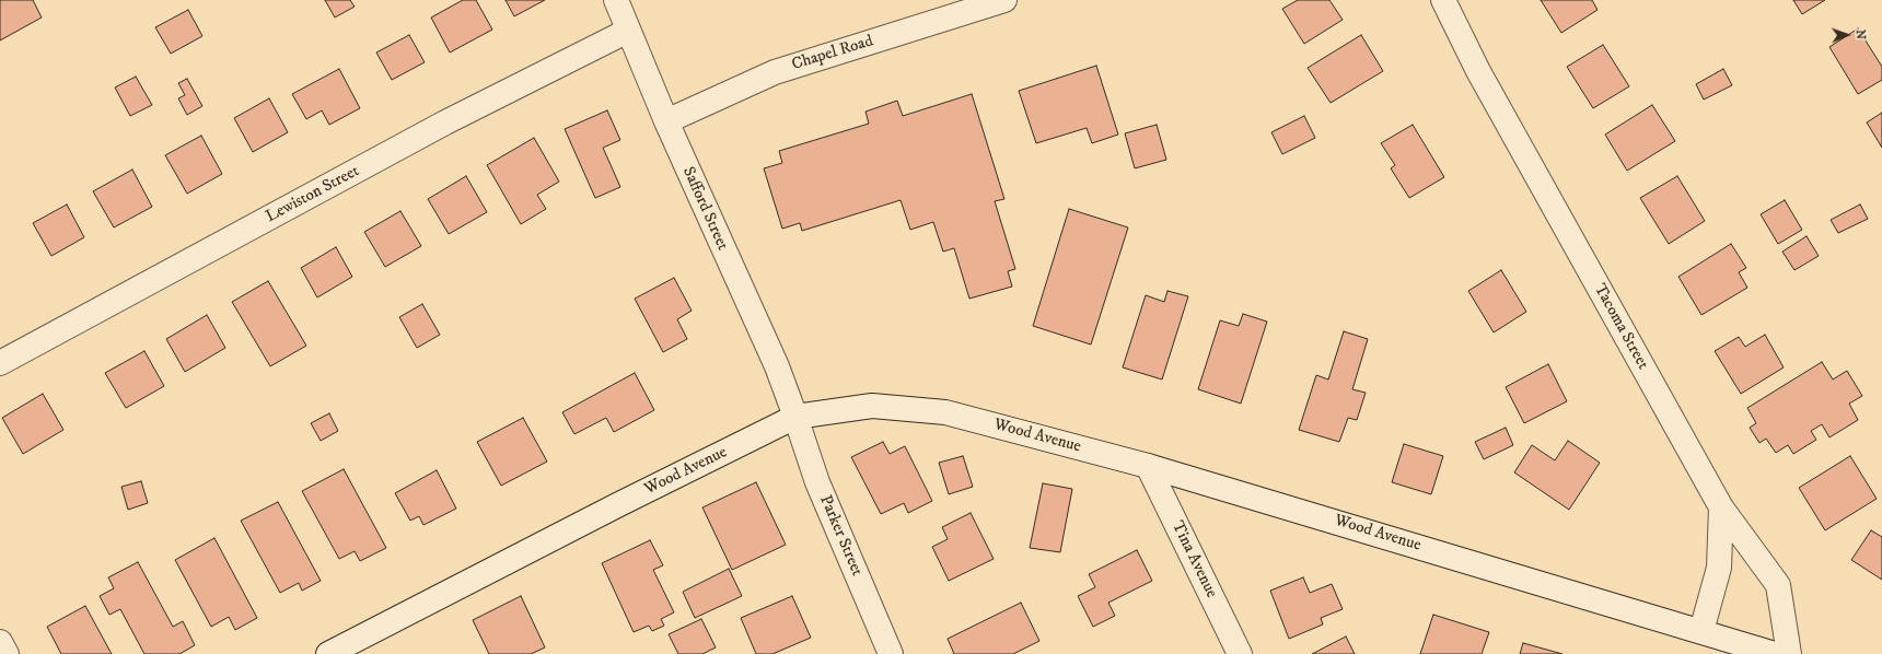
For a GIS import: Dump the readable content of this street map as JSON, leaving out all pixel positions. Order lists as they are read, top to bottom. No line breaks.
{"streets":{"street":["Chapel Road","Lewiston Street","Safford Street","Tacoma Street","Wood Avenue","Parker Street","Tina Avenue"]},"crossings":[["Chapel Road","Safford Street"],["Lewiston Street","Safford Street"],["Safford Street","Wood Avenue"],["Safford Street","Parker Street"],["Wood Avenue","Parker Street"],["Wood Avenue","Tina Avenue"]],"north":"right"}
